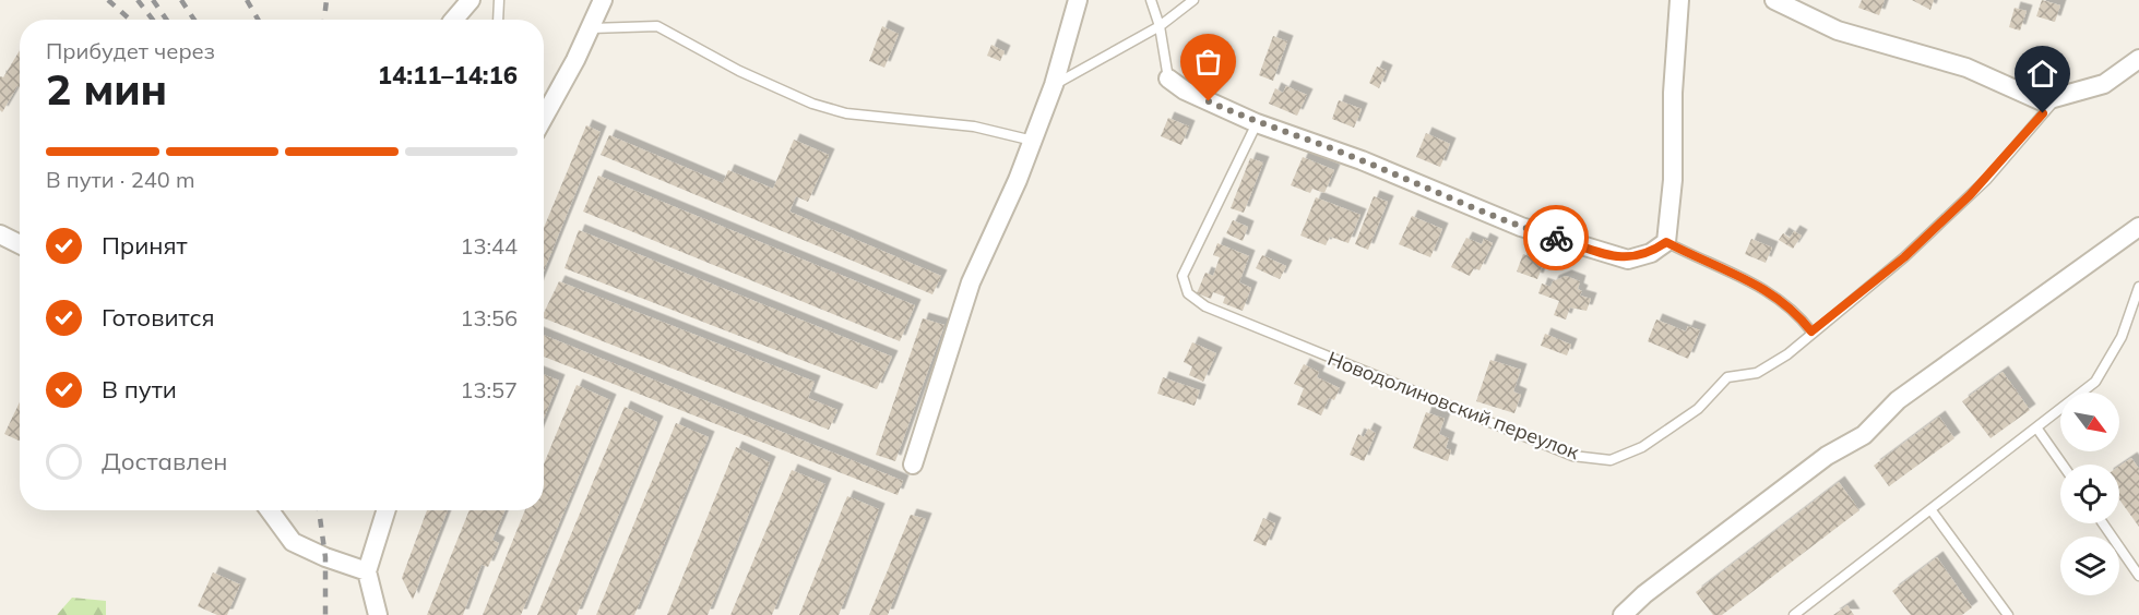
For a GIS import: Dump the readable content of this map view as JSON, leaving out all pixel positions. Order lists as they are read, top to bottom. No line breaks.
{"streets":{"lane":["Новодолиновский переулок"]},"north":"bottom right","page":{"heading":["2 мин","Прибудет через","14:11–14:16"],"bar":"В пути · 240 m","list":[["Принят","13:44"],["Готовится","13:56"],["В пути","13:57"],"Доставлен"]}}
